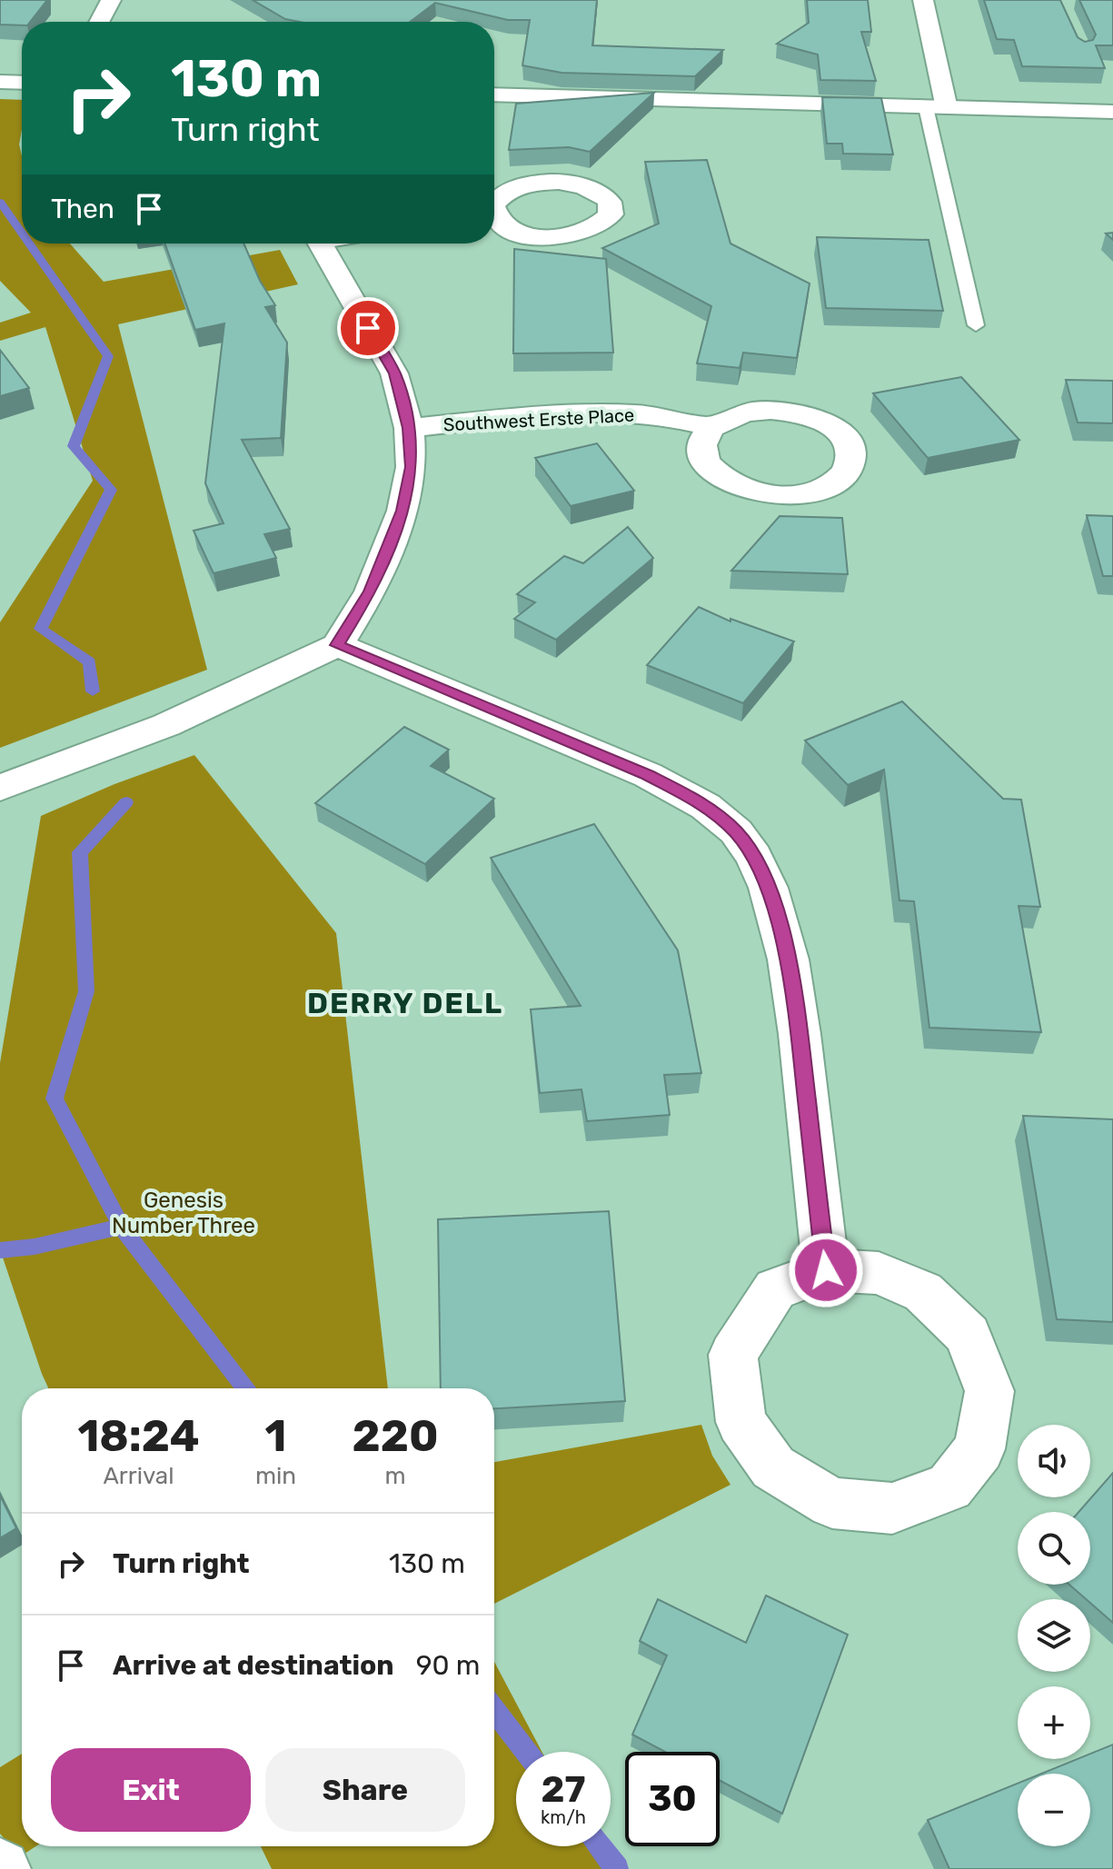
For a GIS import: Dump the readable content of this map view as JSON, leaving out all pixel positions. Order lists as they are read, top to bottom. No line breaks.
{"streets":{"street":["Southwest Erste Place"]},"districts":["DERRY DELL"],"parks":["Genesis Number Three"],"page":{"turn":["130 m","Turn right"],"then":"Then","eta":["18:24","Arrival","1","min","220","m"],"map_buttons":["+","−"],"list":[{"name":"Turn right","value":"130 m"},{"name":"Arrive at destination","value":"90 m"}],"buttons":["Exit","Share"],"speed":"27 km/h","limit":"30"}}
